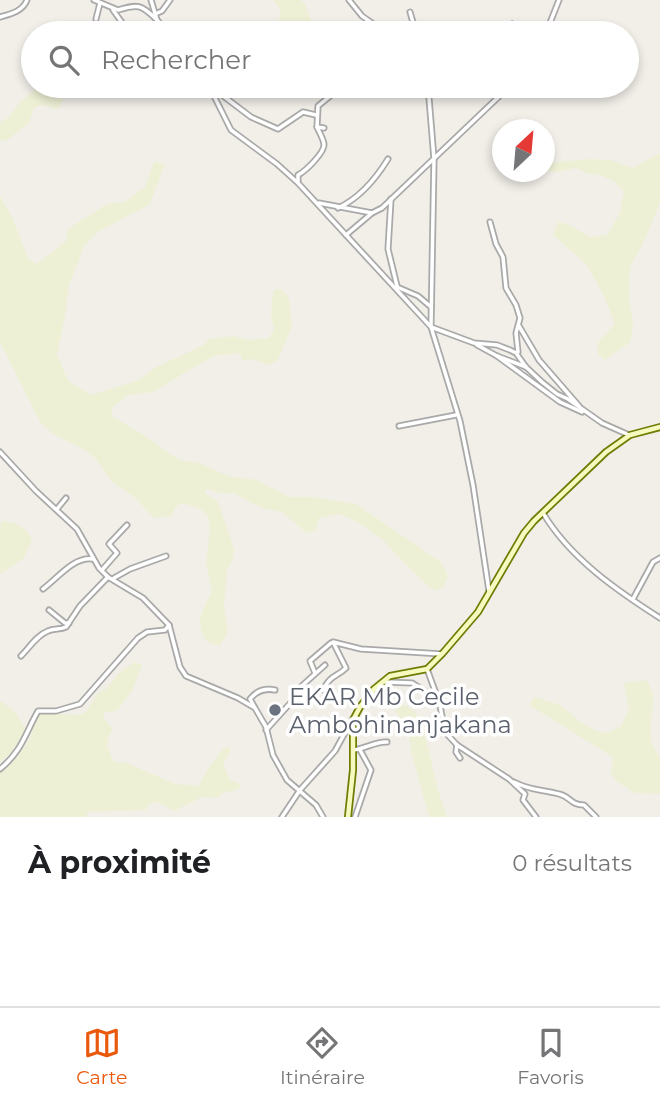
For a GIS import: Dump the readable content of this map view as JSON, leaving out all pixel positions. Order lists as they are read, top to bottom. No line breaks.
{"places":["EKAR Mb Cecile Ambohinanjakana"],"north":"top right","page":{"search":"Rechercher","heading":["À proximité","0 résultats"],"nav":["Carte","Itinéraire","Favoris"]}}
